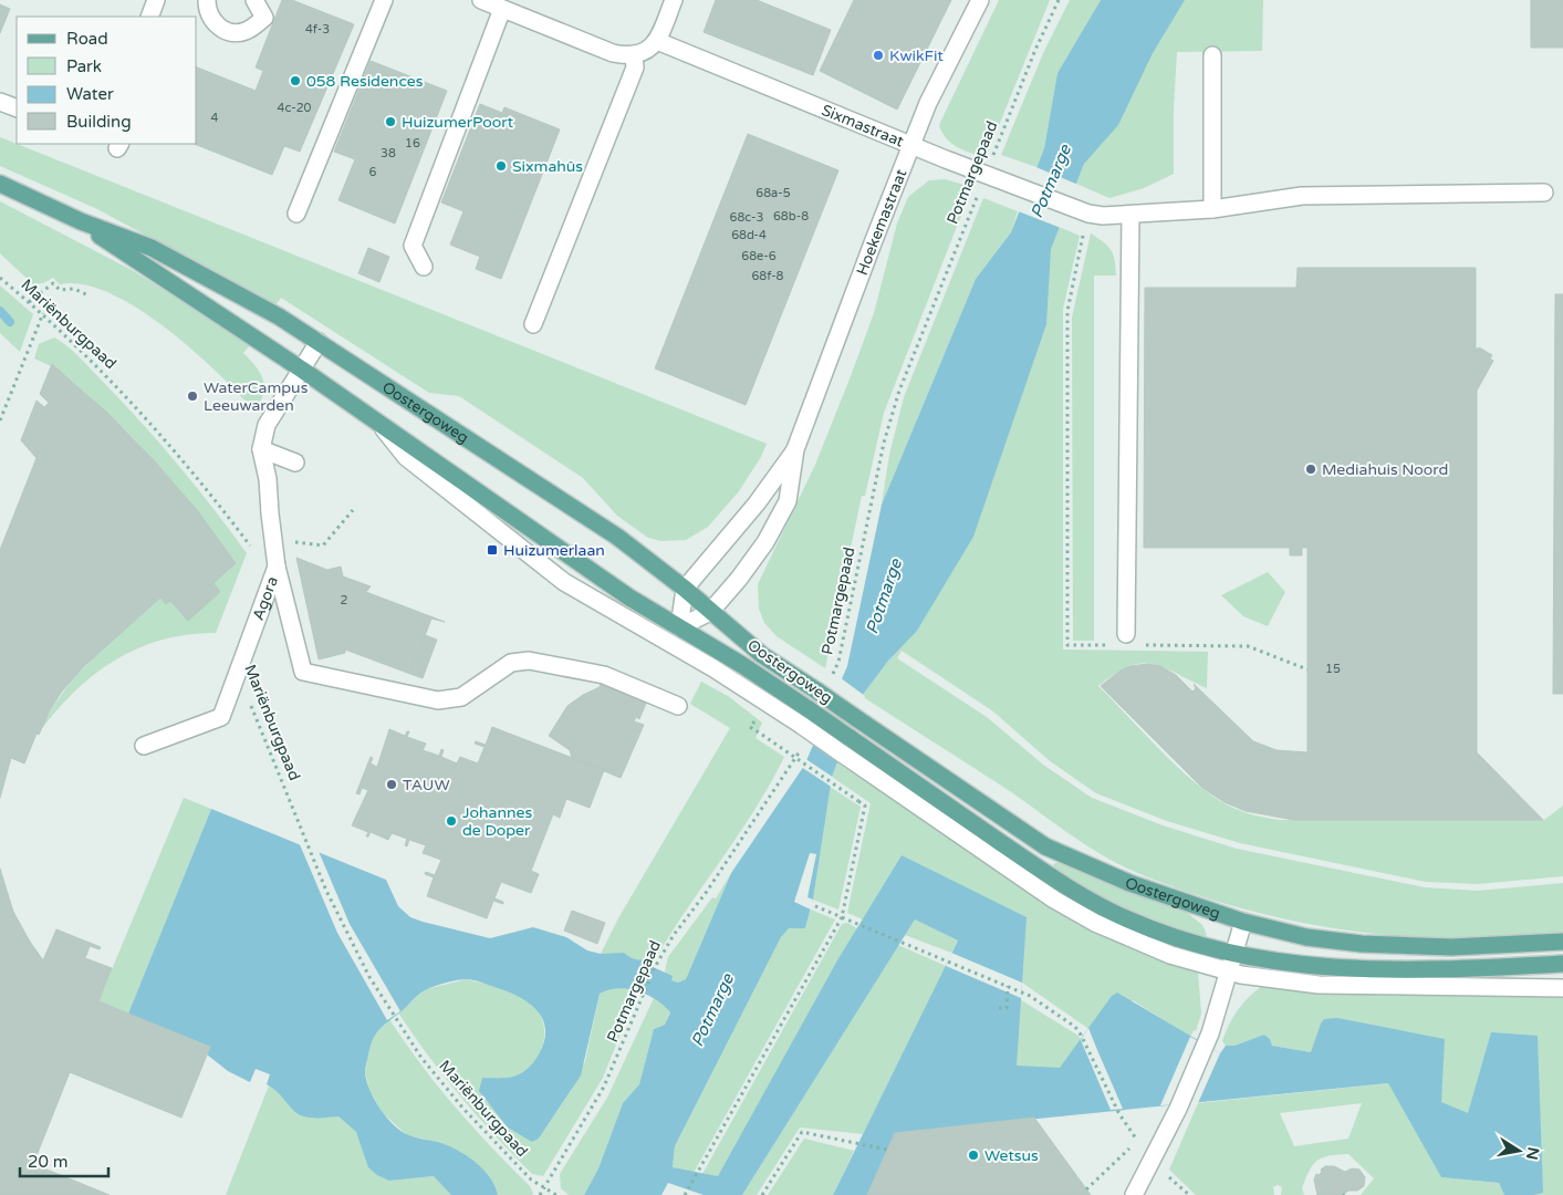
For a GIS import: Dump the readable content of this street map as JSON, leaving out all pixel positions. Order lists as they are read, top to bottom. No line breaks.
{"streets":{"main road":["Oostergoweg"],"street":["Sixmastraat","Hoekemastraat","Agora"],"path":["Potmargepaad","Mariënburgpaad"]},"crossings":[["Sixmastraat","Potmargepaad"],["Sixmastraat","Hoekemastraat"],["Potmargepaad","Mariënburgpaad"],["Hoekemastraat","Oostergoweg"],["Mariënburgpaad","Agora"],["Oostergoweg","Agora"]],"water":["Potmarge"],"places":{"other":["KwikFit","058 Residences","HuizumerPoort","Sixmahûs","WaterCampus Leeuwarden","Mediahuis Noord","TAUW","Johannes de Doper","Wetsus"],"transit":["Huizumerlaan"]},"house_numbers":["4f-3","4c-20","4","16","38","6","68a-5","68b-8","68c-3","68d-4","68e-6","68f-8","2","15"],"legend":["Road","Park","Water","Building"],"scale_bar":"20 m","north":"right"}
